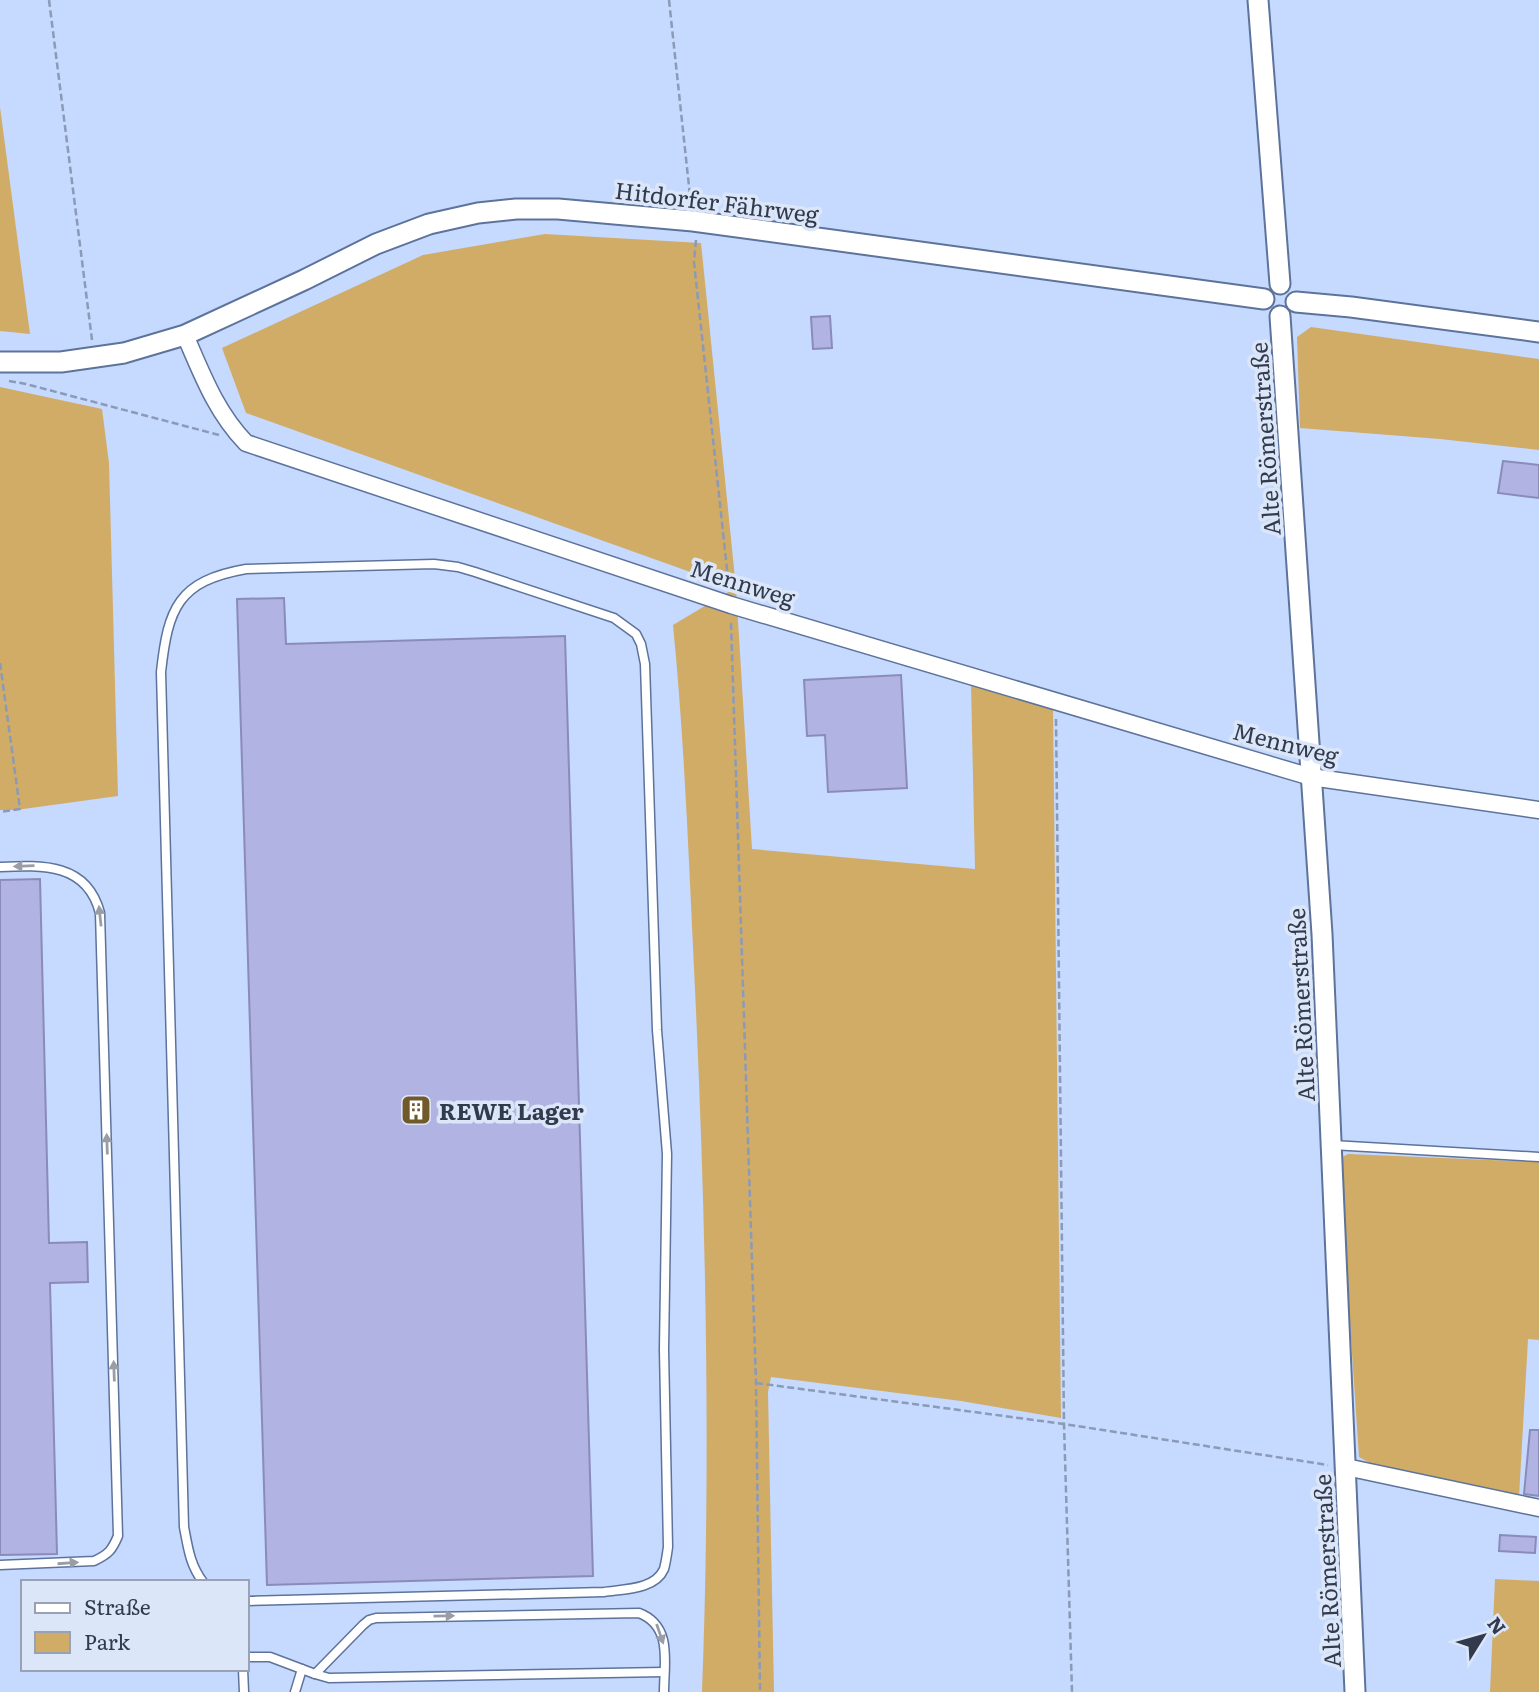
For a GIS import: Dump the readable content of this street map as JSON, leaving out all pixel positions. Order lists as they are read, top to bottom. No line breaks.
{"streets":{"street":["Hitdorfer Fährweg","Alte Römerstraße","Mennweg"]},"crossings":[["Hitdorfer Fährweg","Alte Römerstraße"],["Alte Römerstraße","Mennweg"]],"places":{"building":["REWE Lager"]},"legend":["Straße","Park"],"north":"top right"}
